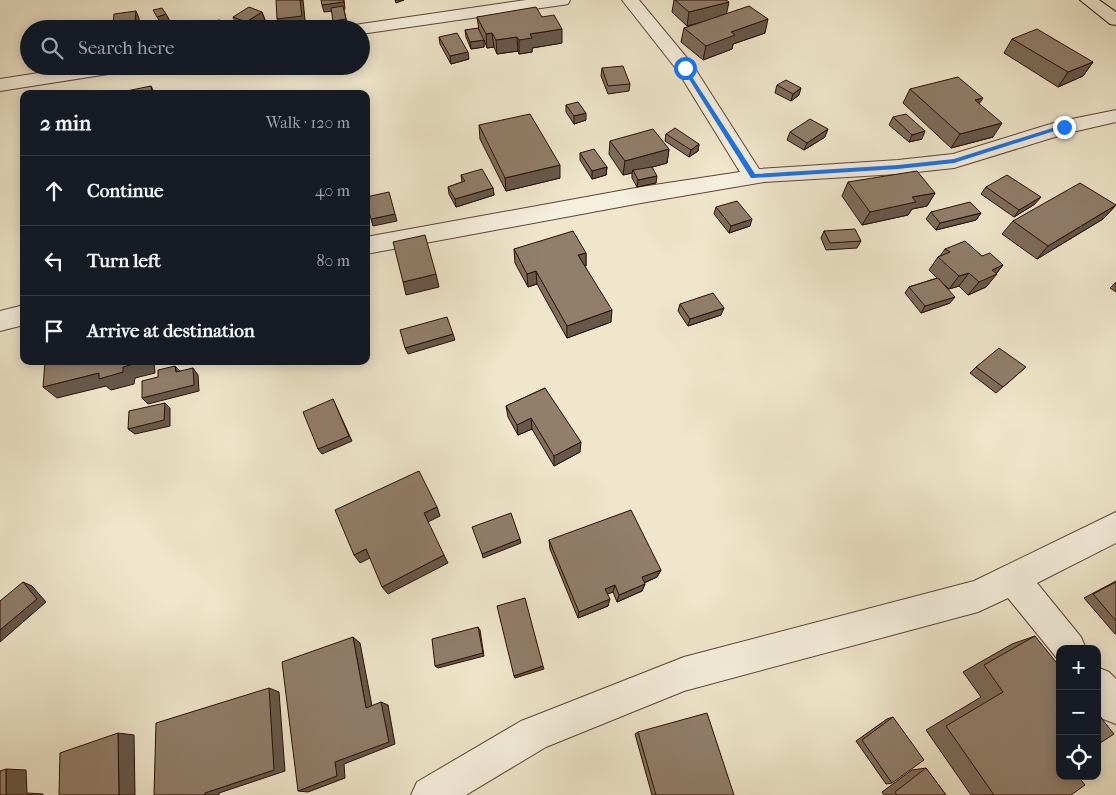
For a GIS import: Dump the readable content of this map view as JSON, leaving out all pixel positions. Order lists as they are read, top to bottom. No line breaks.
{"page":{"search":"Search here","heading":["2 min","Walk · 120 m"],"list":[["Continue","40 m"],["Turn left","80 m"],"Arrive at destination"],"map_buttons":["+","−"]}}
